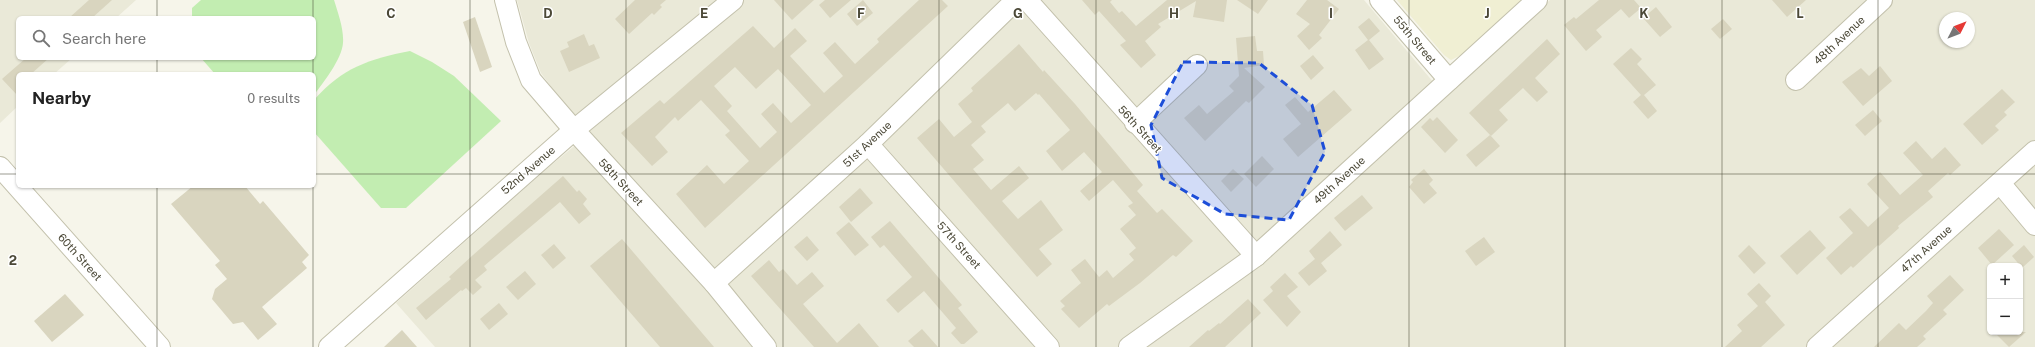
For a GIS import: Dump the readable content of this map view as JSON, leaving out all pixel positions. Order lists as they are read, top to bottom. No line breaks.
{"streets":{"street":["55th Street","48th Avenue","56th Street","51st Avenue","52nd Avenue","49th Avenue","58th Street","57th Street","47th Avenue","60th Street"]},"crossings":[["55th Street","49th Avenue"],["56th Street","49th Avenue"],["51st Avenue","58th Street"],["51st Avenue","57th Street"],["52nd Avenue","58th Street"]],"north":"top right","page":{"search":"Search here","heading":["Nearby","0 results"],"map_buttons":["+","−"]},"grid":{"columns":["C","D","E","F","G","H","I","J","K","L"],"rows":["2"]}}
